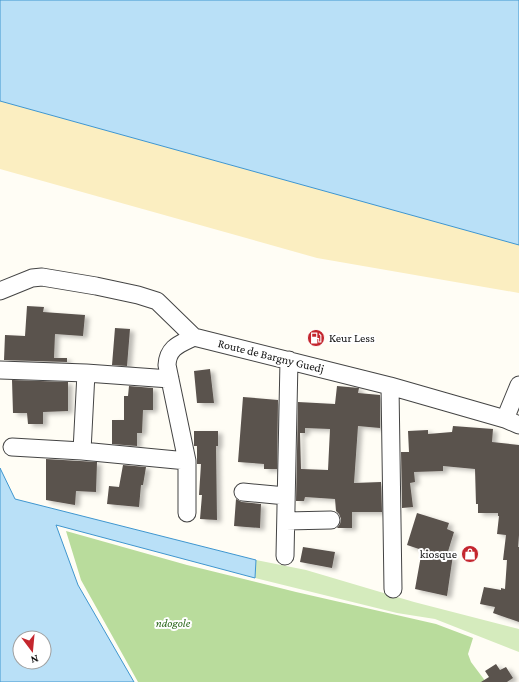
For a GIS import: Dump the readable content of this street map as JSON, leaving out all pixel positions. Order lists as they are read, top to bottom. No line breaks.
{"streets":{"street":["Route de Bargny Guedj"]},"parks":["ndogole"],"places":{"fuel station":["Keur Less"],"shop":["kiosque"]},"north":"bottom"}
